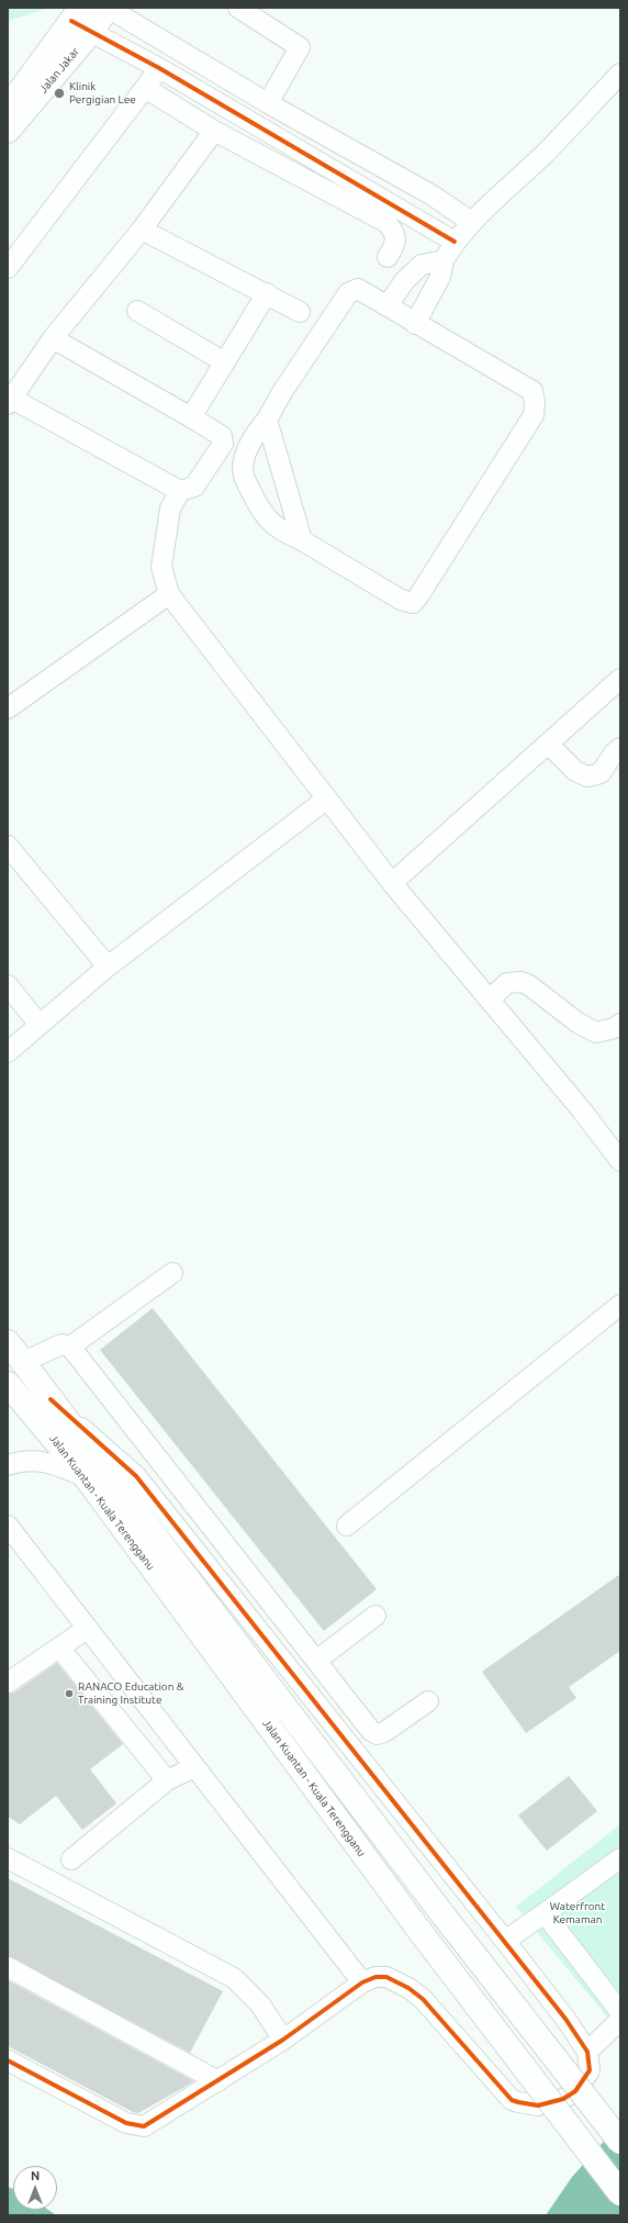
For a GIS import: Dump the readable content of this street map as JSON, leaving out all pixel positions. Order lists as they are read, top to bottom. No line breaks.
{"streets":{"main road":["Jalan Jakar","Jalan Kuantan - Kuala Terengganu"]},"parks":["Waterfront Kemaman"],"places":["Klinik Pergigian Lee","RANACO Education & Training Institute"],"north":"top"}
